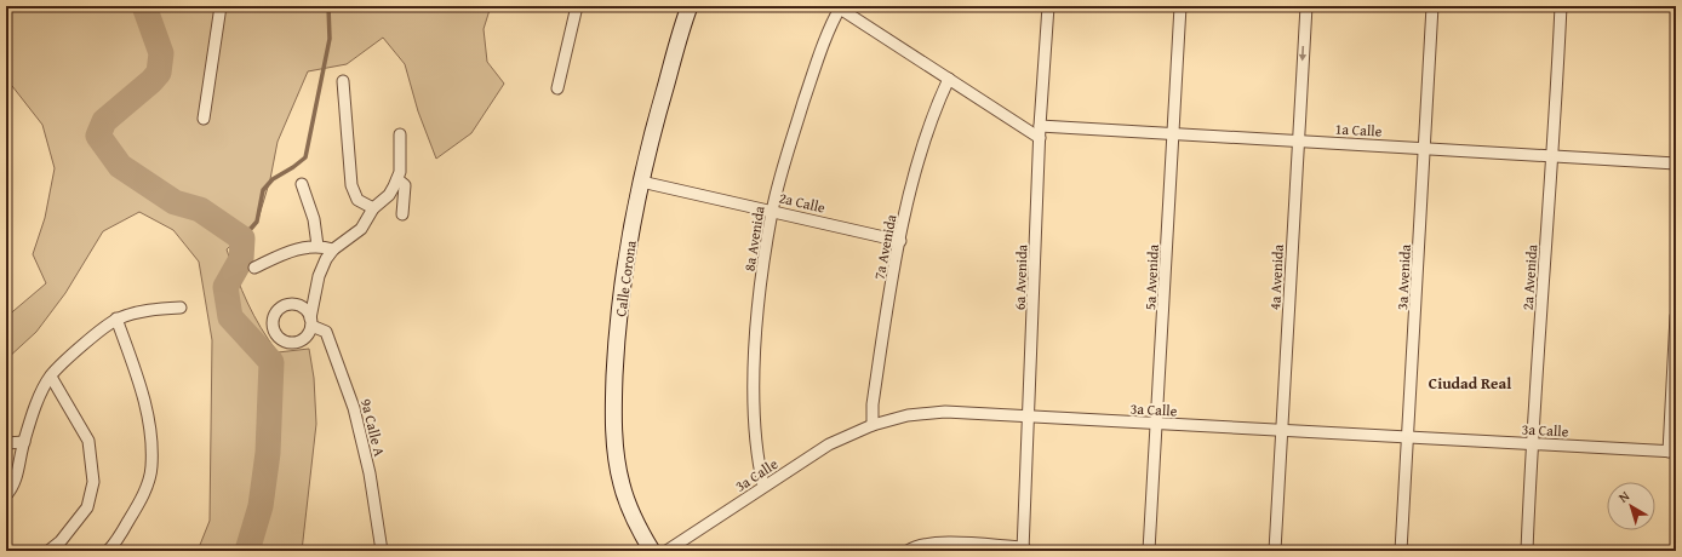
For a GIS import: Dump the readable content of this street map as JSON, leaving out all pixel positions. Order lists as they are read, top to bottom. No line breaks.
{"streets":{"street":["1a Calle","2a Calle","8a Avenida","7a Avenida","6a Avenida","5a Avenida","4a Avenida","3a Avenida","2a Avenida","Calle Corona","3a Calle","9a Calle A"]},"crossings":[["1a Calle","6a Avenida"],["1a Calle","5a Avenida"],["1a Calle","4a Avenida"],["1a Calle","3a Avenida"],["1a Calle","2a Avenida"],["2a Calle","8a Avenida"],["2a Calle","7a Avenida"],["2a Calle","Calle Corona"],["8a Avenida","3a Calle"],["7a Avenida","3a Calle"],["6a Avenida","3a Calle"],["5a Avenida","3a Calle"],["4a Avenida","3a Calle"],["3a Avenida","3a Calle"],["2a Avenida","3a Calle"]],"districts":["Ciudad Real"],"north":"top left"}
